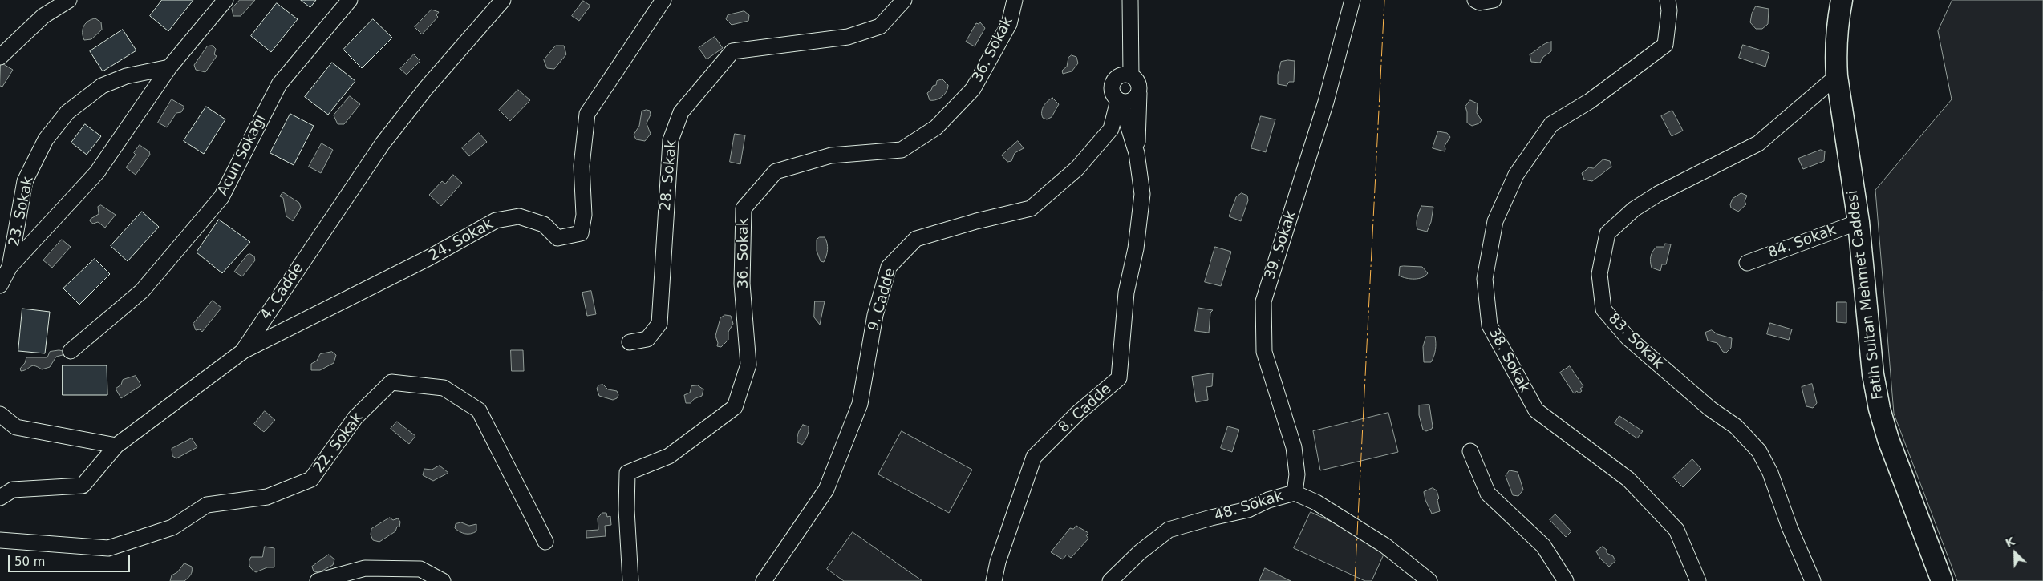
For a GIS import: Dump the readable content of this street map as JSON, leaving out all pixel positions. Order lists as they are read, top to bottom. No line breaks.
{"streets":{"main road":["Fatih Sultan Mehmet Caddesi"],"street":["36. Sokak","Acun Sokağı","28. Sokak","23. Sokak","24. Sokak","84. Sokak","39. Sokak","4. Cadde","9. Cadde","83. Sokak","38. Sokak","8. Cadde","22. Sokak","48. Sokak"]},"crossings":[["24. Sokak","4. Cadde"],["84. Sokak","Fatih Sultan Mehmet Caddesi"],["39. Sokak","48. Sokak"],["Fatih Sultan Mehmet Caddesi","83. Sokak"],["9. Cadde","8. Cadde"]],"scale_bar":"50 m","north":"top left"}
